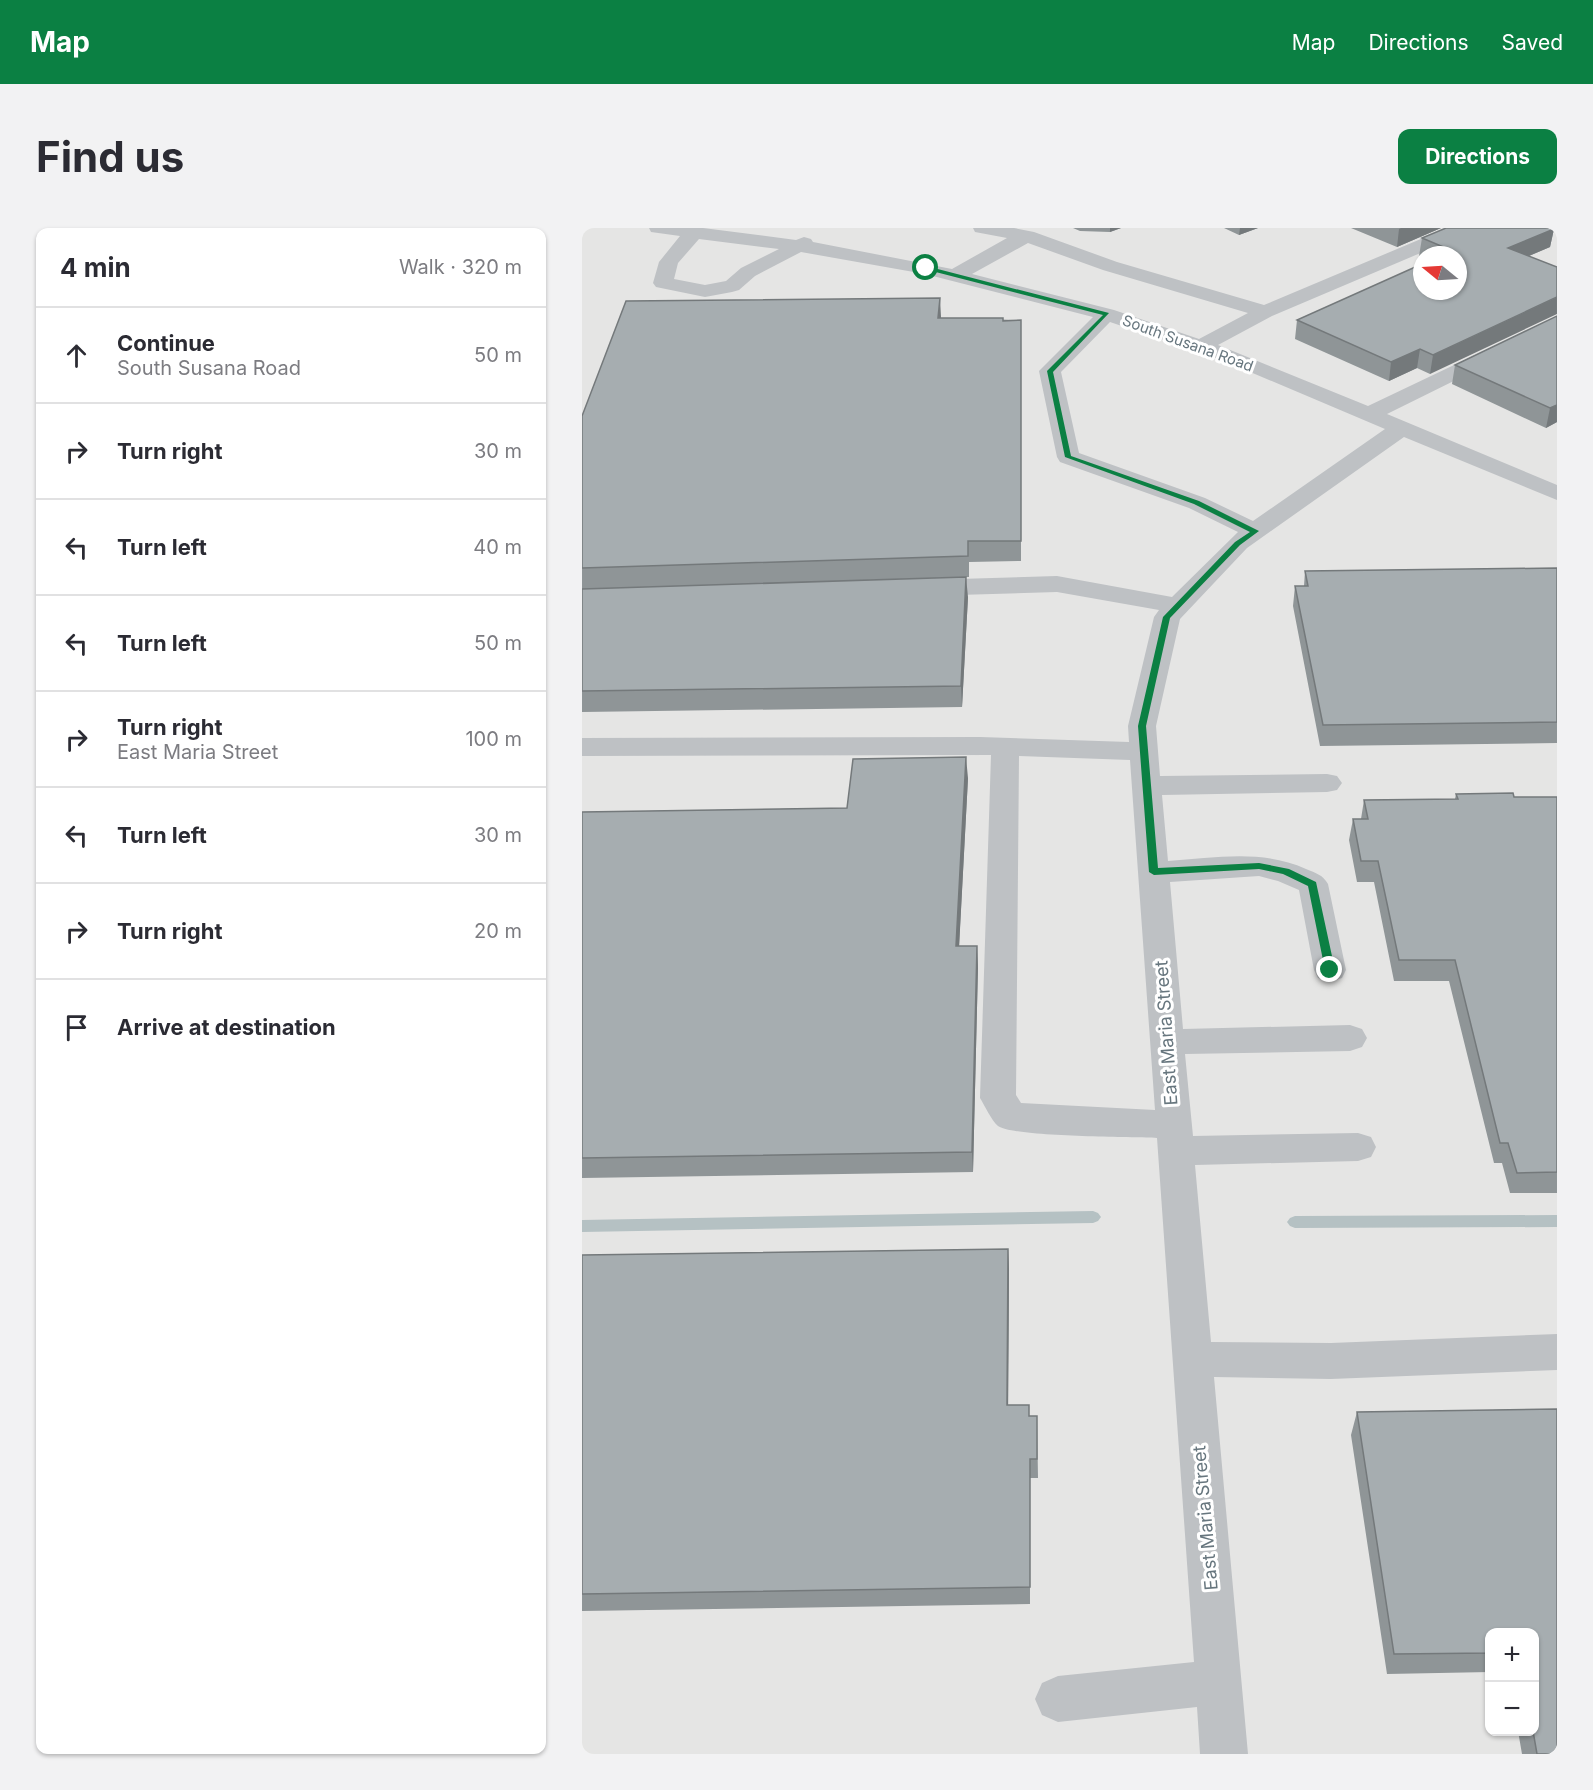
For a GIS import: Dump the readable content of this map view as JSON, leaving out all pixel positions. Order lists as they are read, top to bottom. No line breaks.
{"streets":{"street":["South Susana Road","East Maria Street"]},"crossings":[["South Susana Road","East Maria Street"]],"north":"left","page":{"header":"Map","nav":["Map","Directions","Saved"],"buttons":"Directions","title":"Find us","heading":["4 min","Walk · 320 m"],"list":[["Continue","South Susana Road","50 m"],["Turn right","30 m"],["Turn left","40 m"],["Turn left","50 m"],["Turn right","East Maria Street","100 m"],["Turn left","30 m"],["Turn right","20 m"],"Arrive at destination"],"map_buttons":["+","−"]}}
